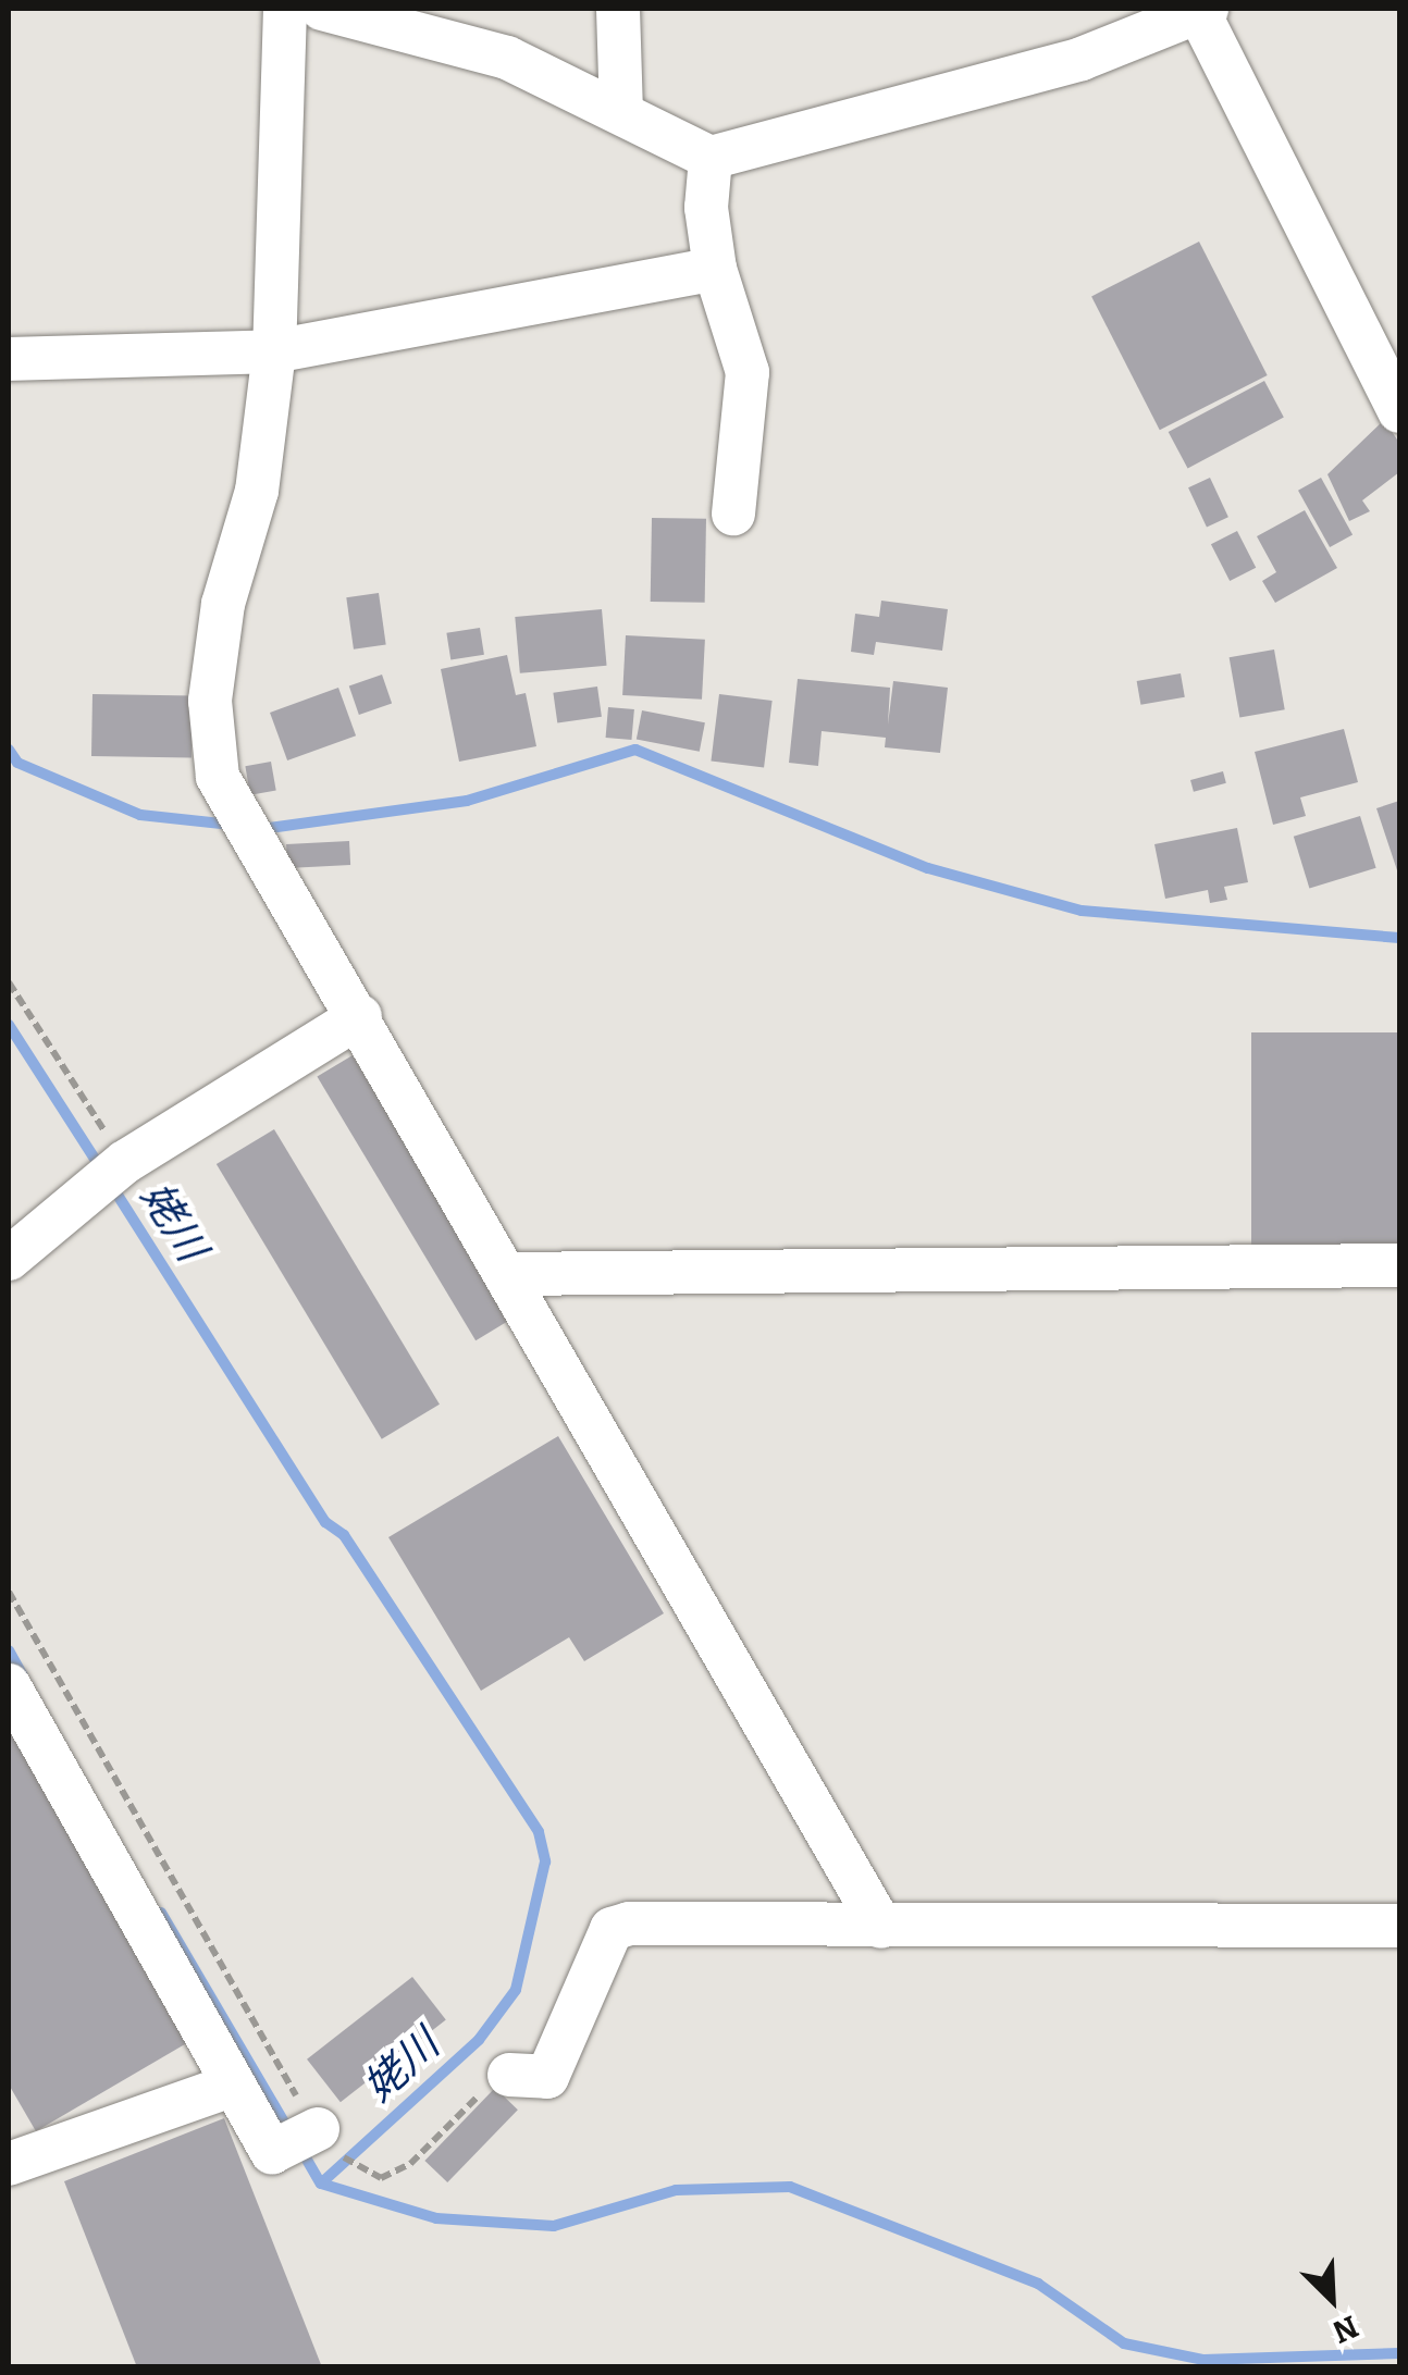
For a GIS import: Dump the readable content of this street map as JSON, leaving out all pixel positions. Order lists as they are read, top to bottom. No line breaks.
{"water":["姥川"],"north":"bottom right"}
